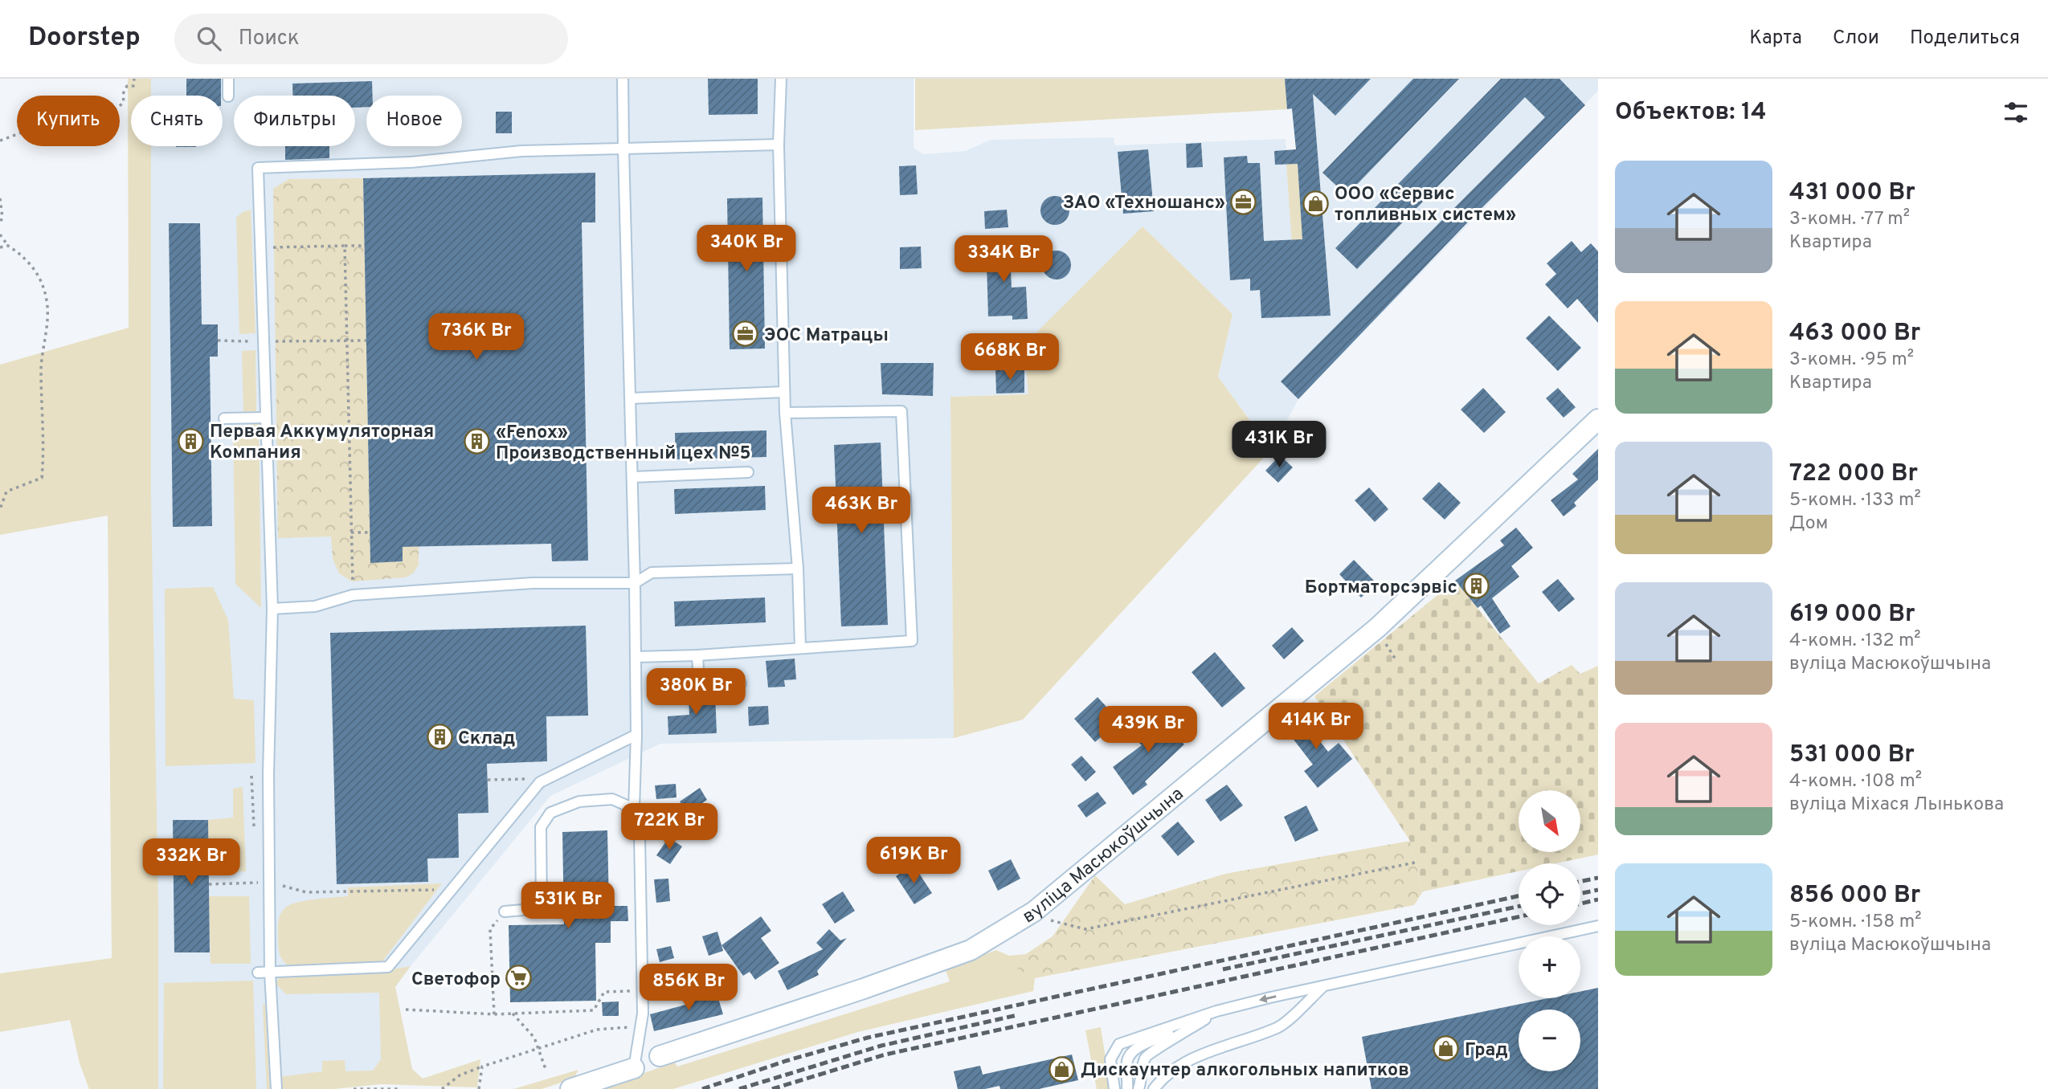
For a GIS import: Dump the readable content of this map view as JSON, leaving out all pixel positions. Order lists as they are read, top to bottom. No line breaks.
{"streets":{"street":["вуліца Масюкоўшчына"]},"places":{"office":["ЗАО «Техношанс»","ЭОС Матрацы"],"shop":["ООО «Сервис топливных систем»","Град","Дискаунтер алкогольных напитков"],"building":["Первая Аккумуляторная Компания","«Fenox» Производственный цех №5","Бортматорсэрвіс","Склад"],"supermarket":["Светофор"]},"north":"bottom right","page":{"header":"Doorstep","search":"Поиск","nav":["Карта","Слои","Поделиться"],"heading":"Объектов: 14","chip":["Купить","Снять","Фильтры","Новое"],"list":[{"name":"431 000 Br","note":"3-комн. · 77 m² · Квартира"},{"name":"463 000 Br","note":"3-комн. · 95 m² · Квартира"},{"name":"722 000 Br","note":"5-комн. · 133 m² · Дом"},{"name":"619 000 Br","note":"4-комн. · 132 m² · вуліца Масюкоўшчына"},{"name":"531 000 Br","note":"4-комн. · 108 m² · вуліца Міхася Лынькова"},{"name":"856 000 Br","note":"5-комн. · 158 m² · вуліца Масюкоўшчына"}],"price":["340K Br","334K Br","736K Br","668K Br","431K Br","463K Br","380K Br","414K Br","439K Br","722K Br","619K Br","332K Br","531K Br","856K Br"],"map_buttons":["+","−"]}}
